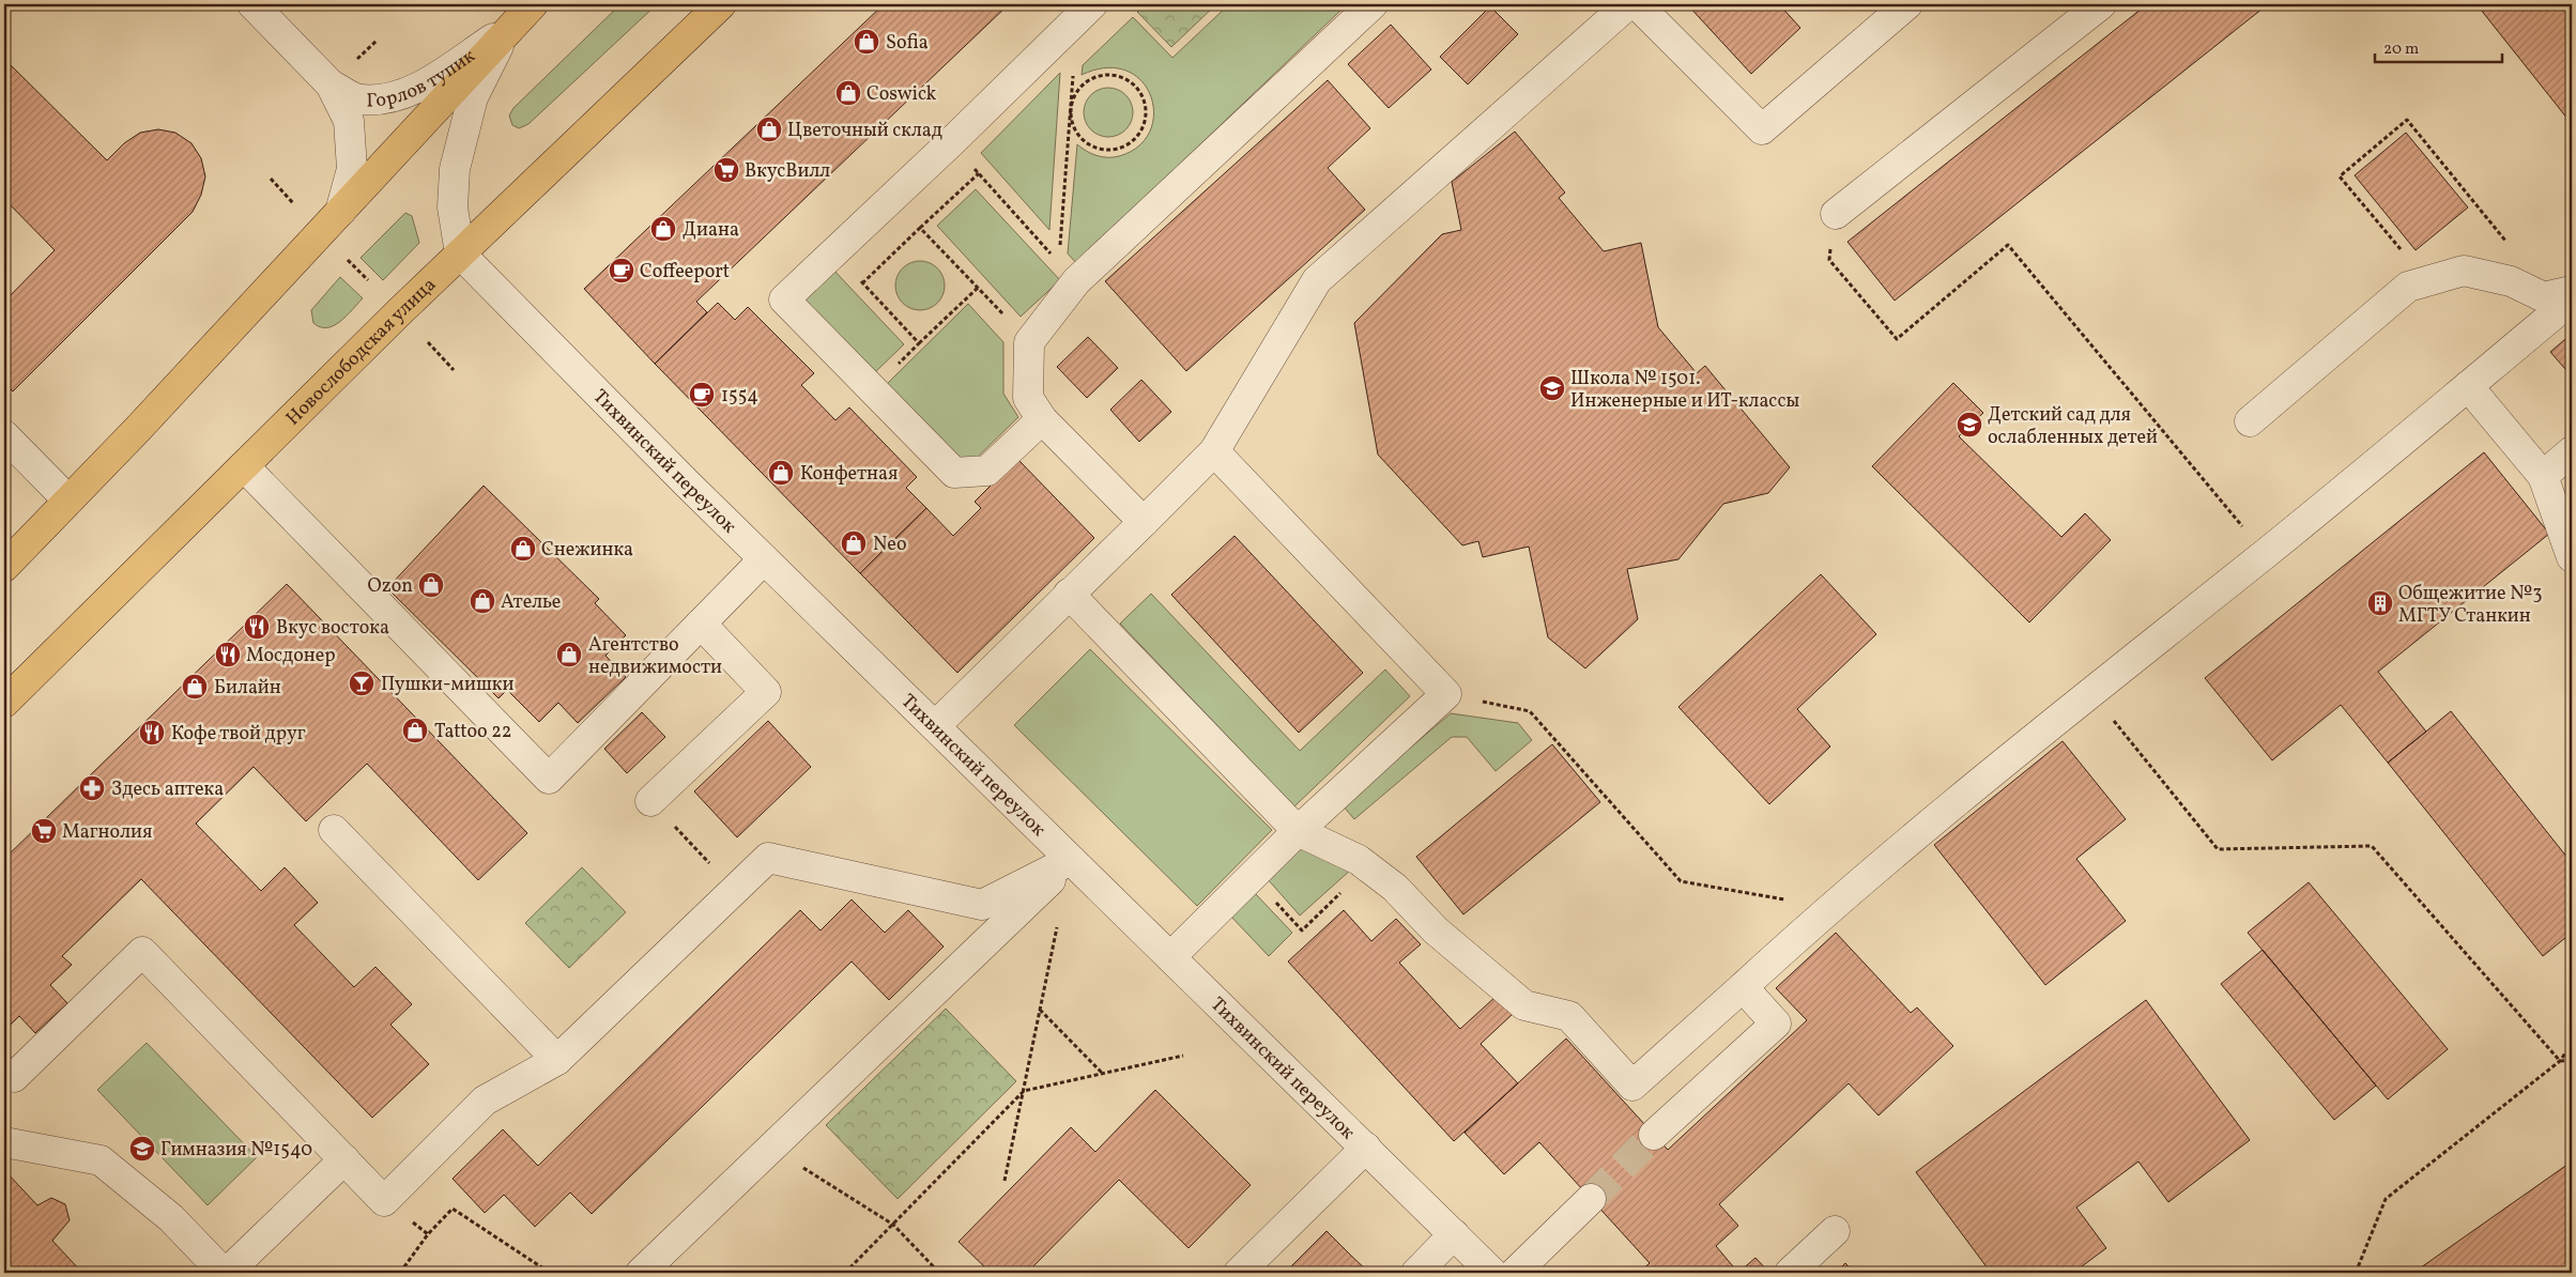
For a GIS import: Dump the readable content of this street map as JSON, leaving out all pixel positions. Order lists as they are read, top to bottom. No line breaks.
{"streets":{"main road":["Новослободская улица"],"street":["Горлов тупик","Тихвинский переулок"]},"crossings":[["Новослободская улица","Тихвинский переулок"]],"places":{"shop":["Sofia","Coswick","Цветочный склад","Диана","Конфетная","Neo","Снежинка","Ozon","Ателье","Агентство недвижимости","Билайн","Tattoo 22"],"supermarket":["ВкусВилл","Магнолия"],"cafe":["Coffeeport","1554"],"school or university":["Школа № 1501. Инженерные и ИТ-классы","Детский сад для ослабленных детей","Гимназия №1540"],"building":["Общежитие №3 МГТУ Станкин"],"restaurant":["Вкус востока","Мосдонер","Кофе твой друг"],"bar":["Пушки-мишки"],"pharmacy":["Здесь аптека"]},"scale_bar":"20 m"}
